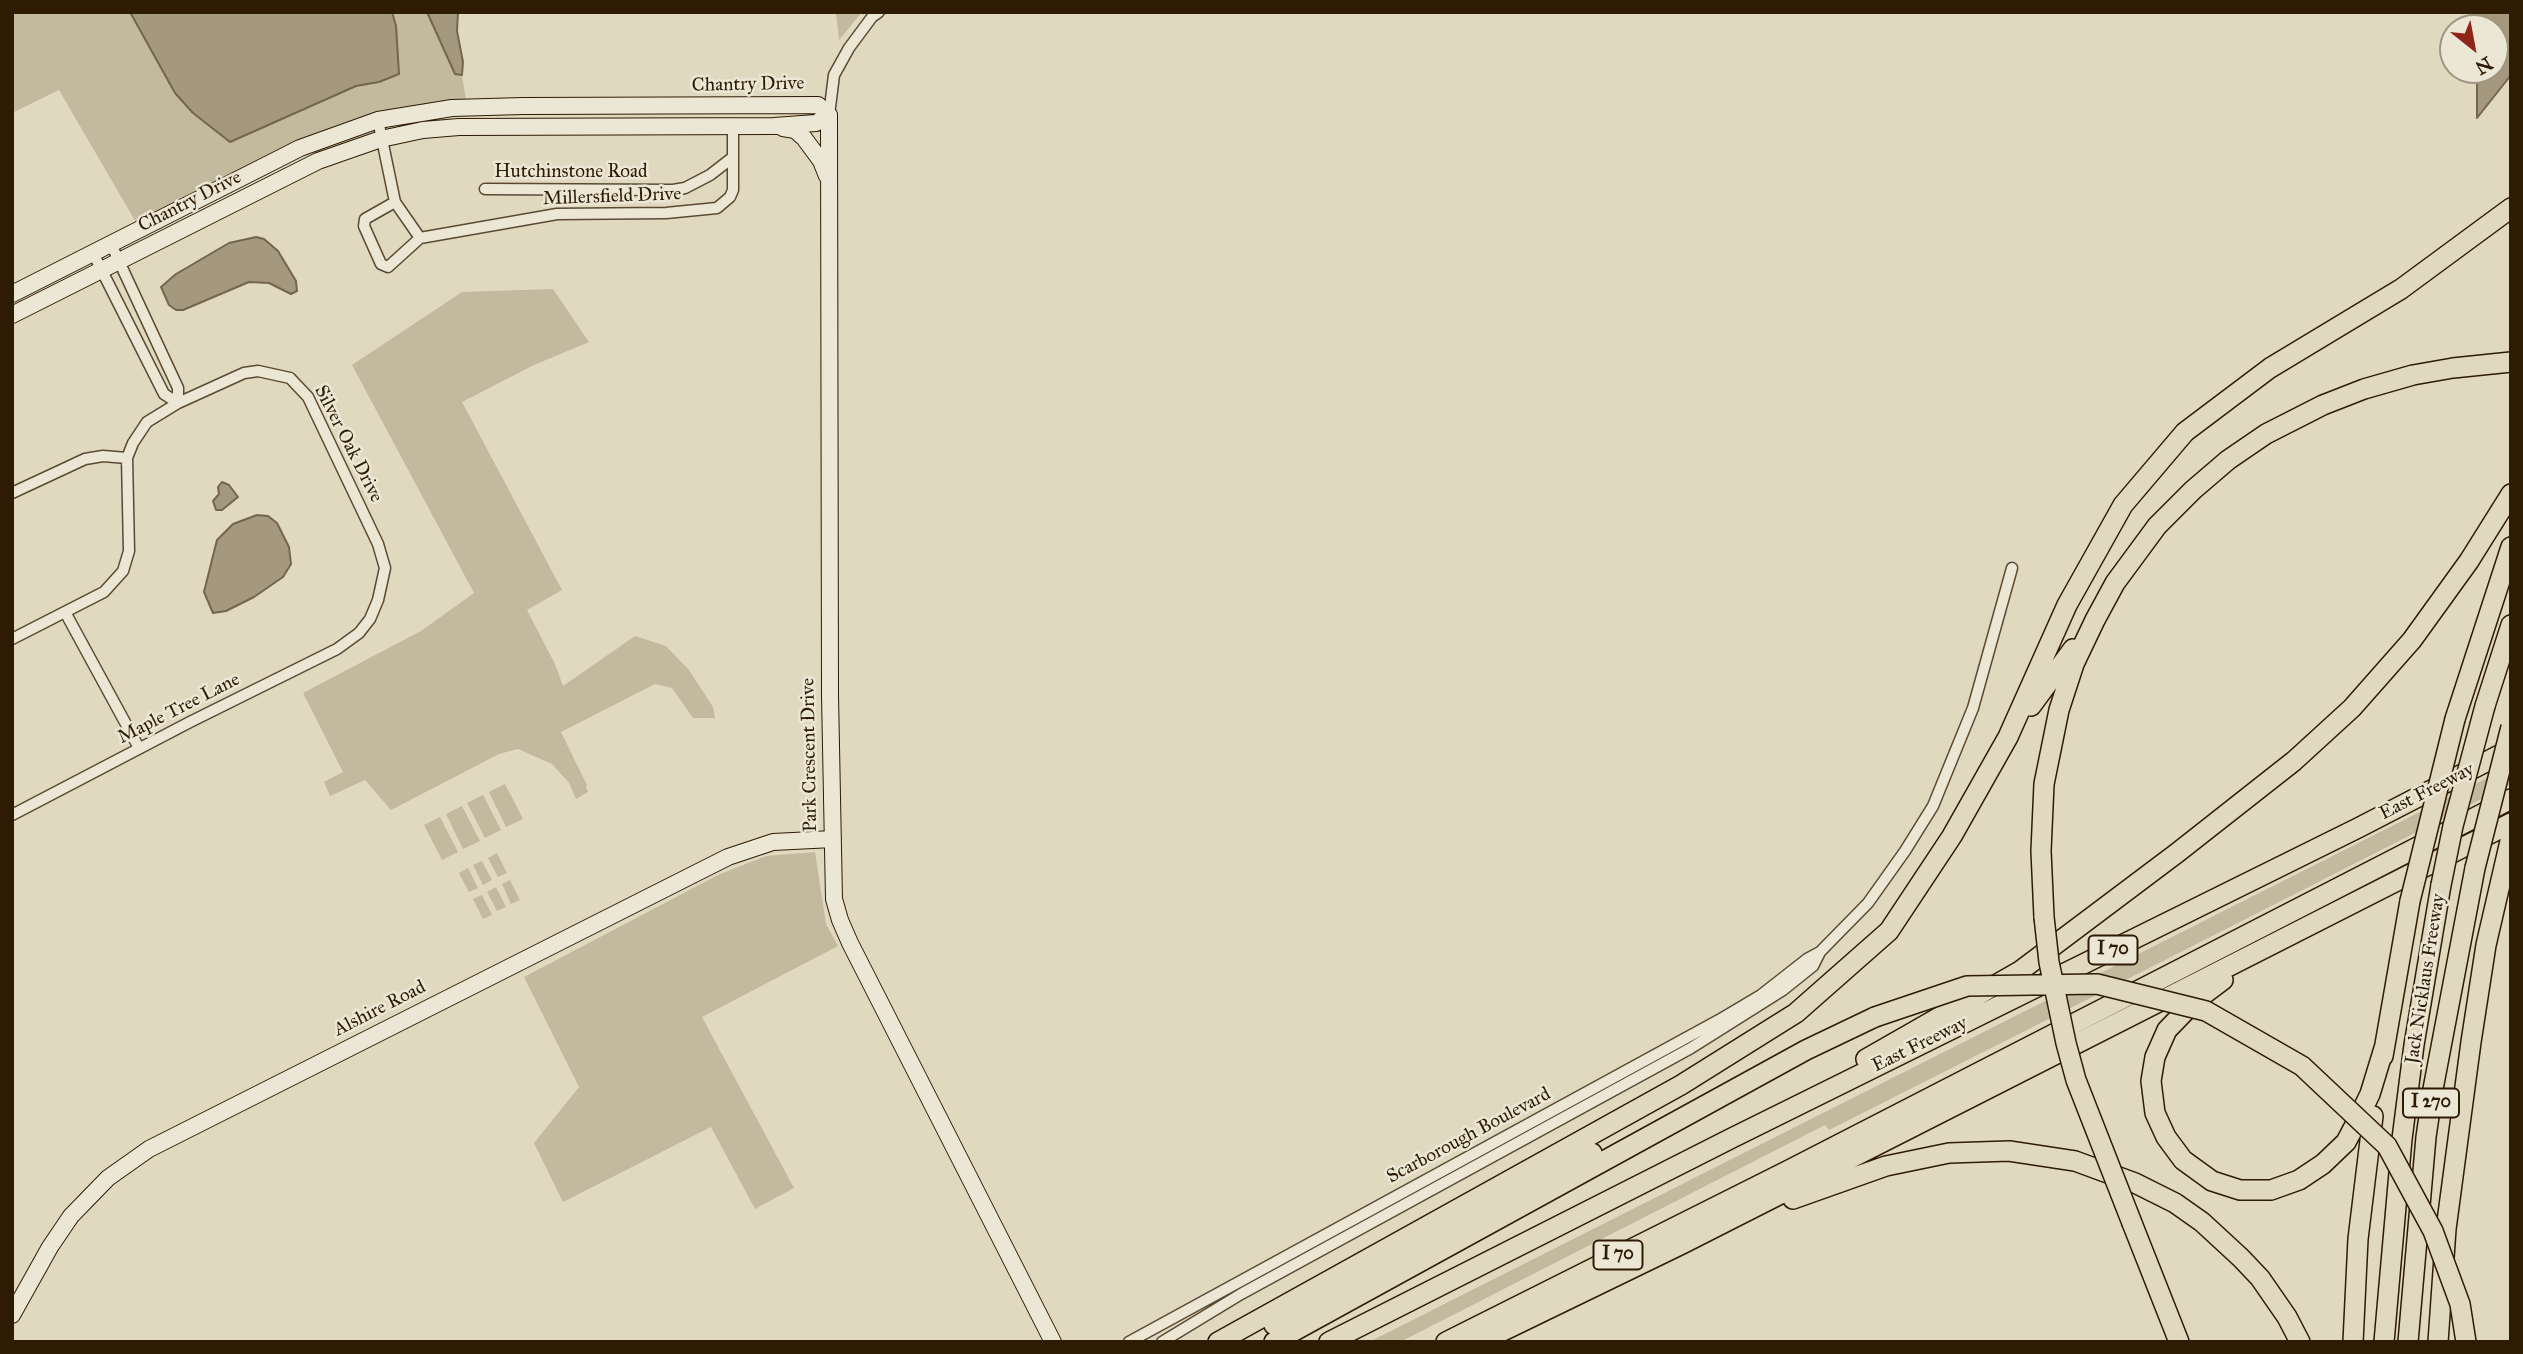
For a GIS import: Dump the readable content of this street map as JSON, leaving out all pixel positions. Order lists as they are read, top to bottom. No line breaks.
{"streets":{"highway":["East Freeway","I 70","Jack Nicklaus Freeway","I 270"],"street":["Chantry Drive","Hutchinstone Road","Millersfield Drive","Silver Oak Drive","Maple Tree Lane","Park Crescent Drive","Alshire Road","Scarborough Boulevard"]},"crossings":[["Chantry Drive","Millersfield Drive"],["Chantry Drive","Park Crescent Drive"],["Hutchinstone Road","Millersfield Drive"],["Silver Oak Drive","Maple Tree Lane"],["Park Crescent Drive","Alshire Road"]],"north":"bottom right"}
